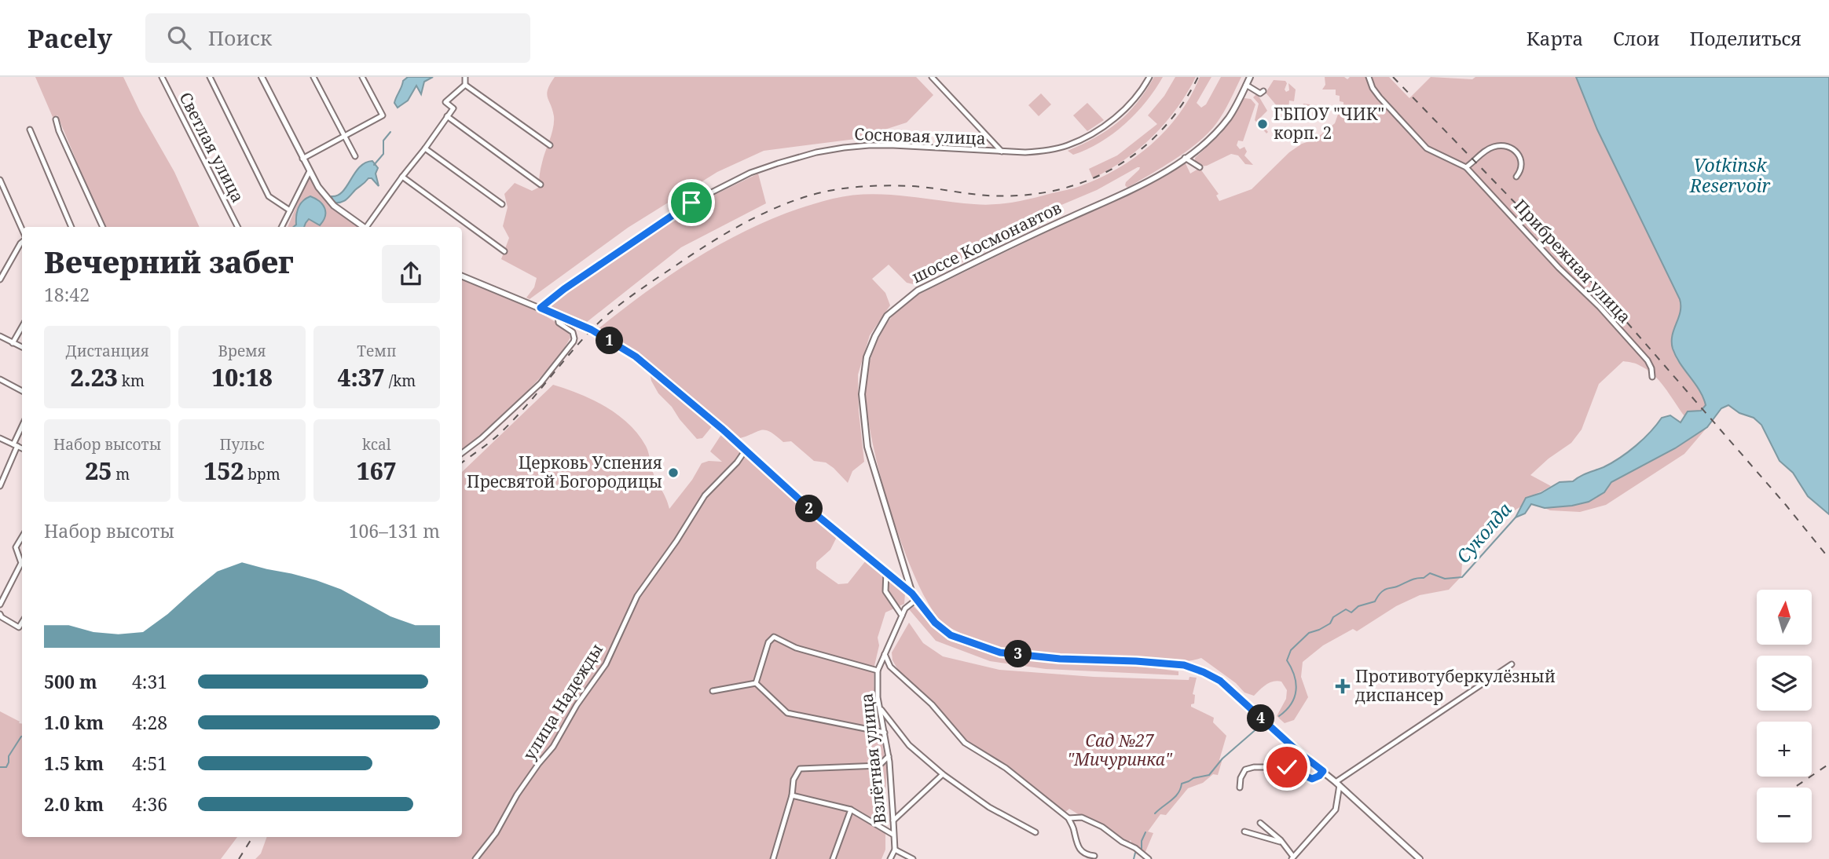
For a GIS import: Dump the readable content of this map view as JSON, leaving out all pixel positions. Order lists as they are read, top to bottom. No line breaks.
{"streets":{"main road":["шоссе Космонавтов"],"street":["Сосновая улица","Светлая улица","Прибрежная улица","улица Надежды","Взлётная улица"]},"crossings":[["шоссе Космонавтов","Взлётная улица"]],"water":["Votkinsk Reservoir","Суколда"],"parks":["Сад №27 \"Мичуринка\""],"places":{"other":["ГБПОУ \"ЧИК\" корп. 2","Церковь Успения Пресвятой Богородицы"],"health":["Противотуберкулёзный диспансер"]},"north":"top","page":{"header":"Pacely","search":"Поиск","nav":["Карта","Слои","Поделиться"],"heading":["Вечерний забег","18:42"],"stats":[["Дистанция","2.23 km"],["Время","10:18"],["Темп","4:37 /km"],["Набор высоты","25 m"],["Пульс","152 bpm"],["kcal","167"]],"pins":["1","2","3","4"],"chart":["Набор высоты","106–131 m"],"map_buttons":["+","−"],"list":[{"name":"500 m","note":"4:31"},{"name":"1.0 km","note":"4:28"},{"name":"1.5 km","note":"4:51"},{"name":"2.0 km","note":"4:36"}]}}
